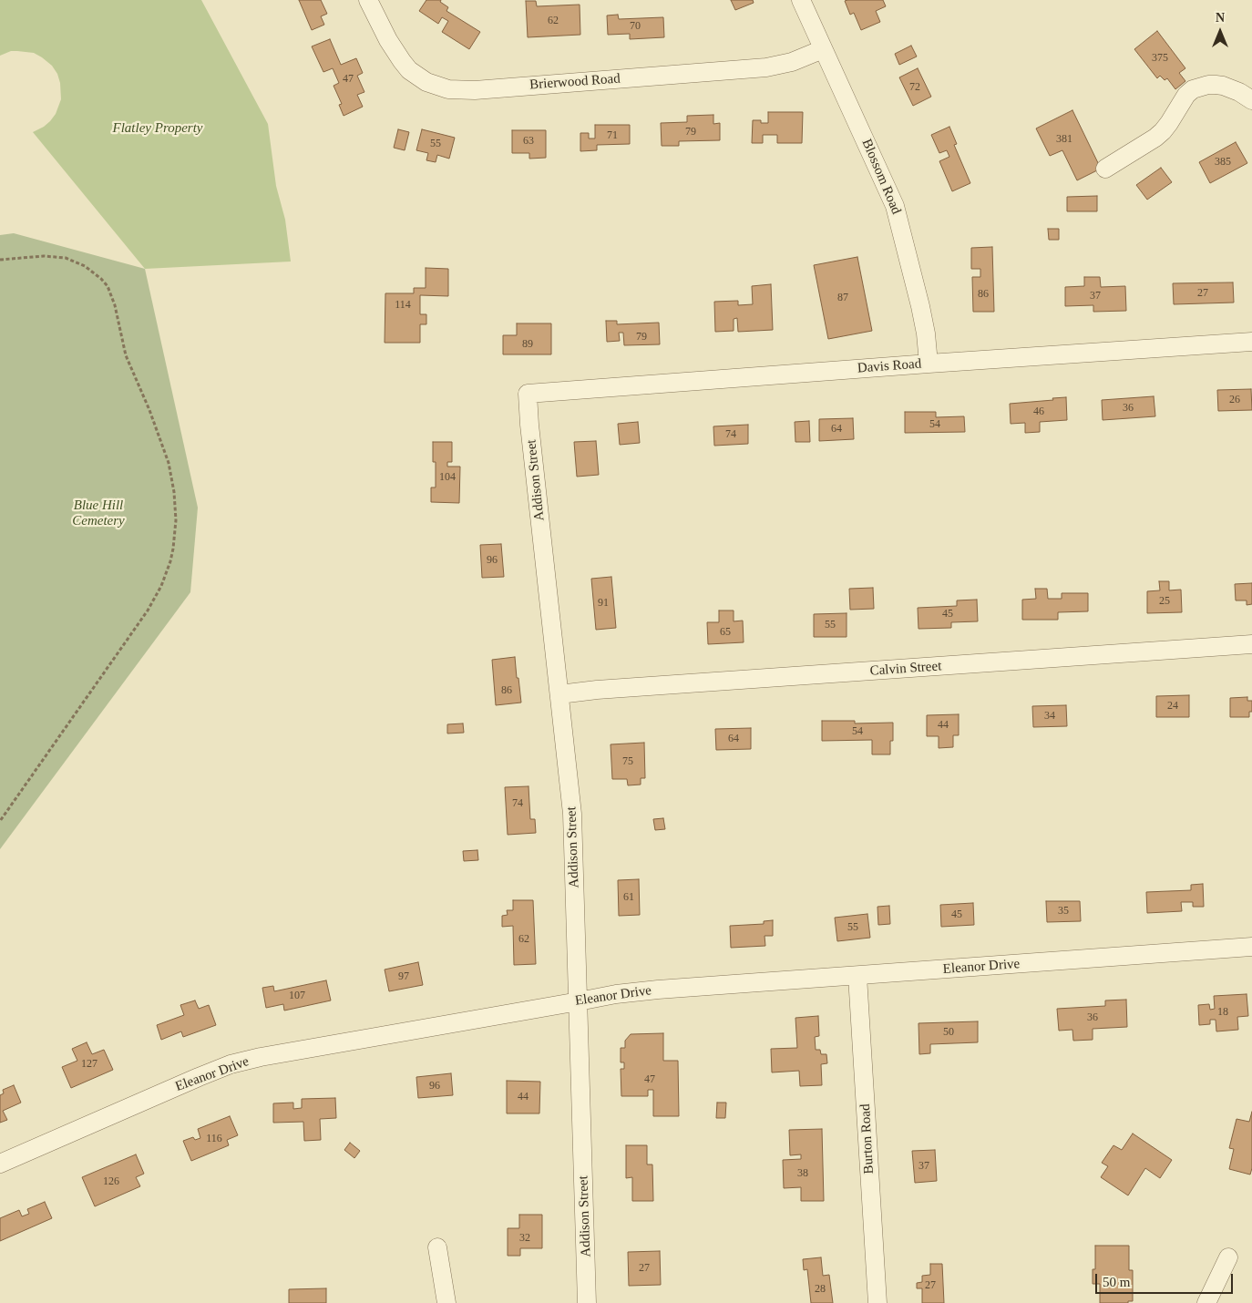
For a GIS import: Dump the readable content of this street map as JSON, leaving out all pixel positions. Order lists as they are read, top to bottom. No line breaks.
{"streets":{"street":["Brierwood Road","Blossom Road","Davis Road","Addison Street","Calvin Street","Eleanor Drive","Burton Road"]},"crossings":[["Brierwood Road","Blossom Road"],["Blossom Road","Davis Road"],["Davis Road","Addison Street"],["Addison Street","Calvin Street"],["Addison Street","Eleanor Drive"],["Eleanor Drive","Burton Road"]],"parks":["Flatley Property","Blue Hill Cemetery"],"house_numbers":["62","70","375","47","72","79","71","381","63","55","385","27","86","37","87","114","79","89","26","36","46","54","64","74","104","96","25","91","45","55","65","86","24","34","44","54","64","75","74","61","35","45","55","62","97","107","18","36","50","127","47","96","44","116","37","38","126","32","27","27","28"],"scale_bar":"50 m","north":"top"}
